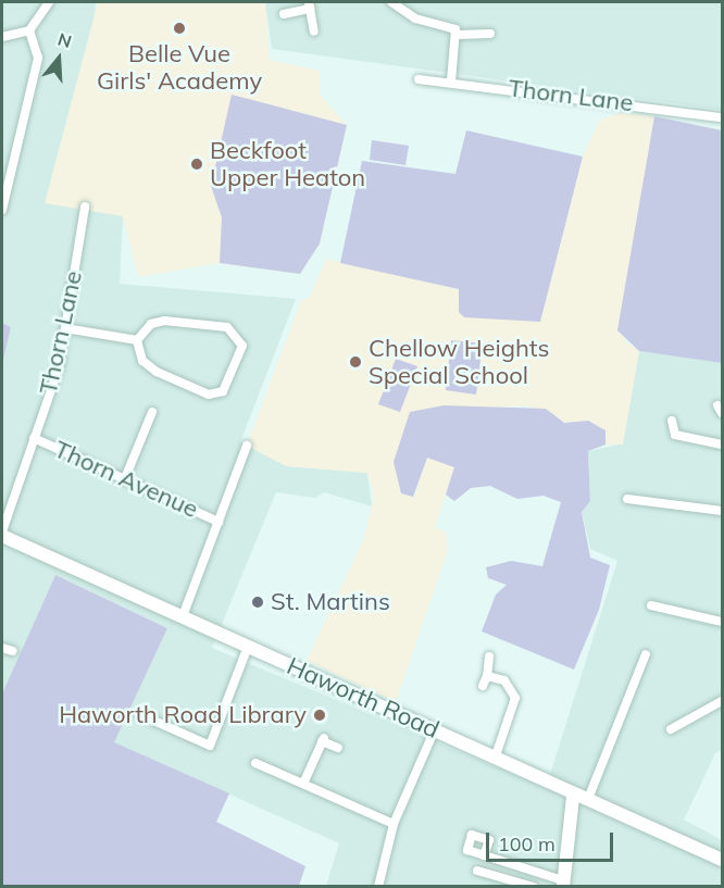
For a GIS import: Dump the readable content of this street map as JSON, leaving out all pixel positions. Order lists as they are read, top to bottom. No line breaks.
{"streets":{"main road":["Haworth Road"],"street":["Thorn Lane","Thorn Avenue"]},"crossings":[["Thorn Lane","Thorn Avenue"],["Thorn Lane","Haworth Road"]],"places":["Belle Vue Girls' Academy","Beckfoot Upper Heaton","Chellow Heights Special School","St. Martins","Haworth Road Library"],"scale_bar":"100 m","north":"top"}
